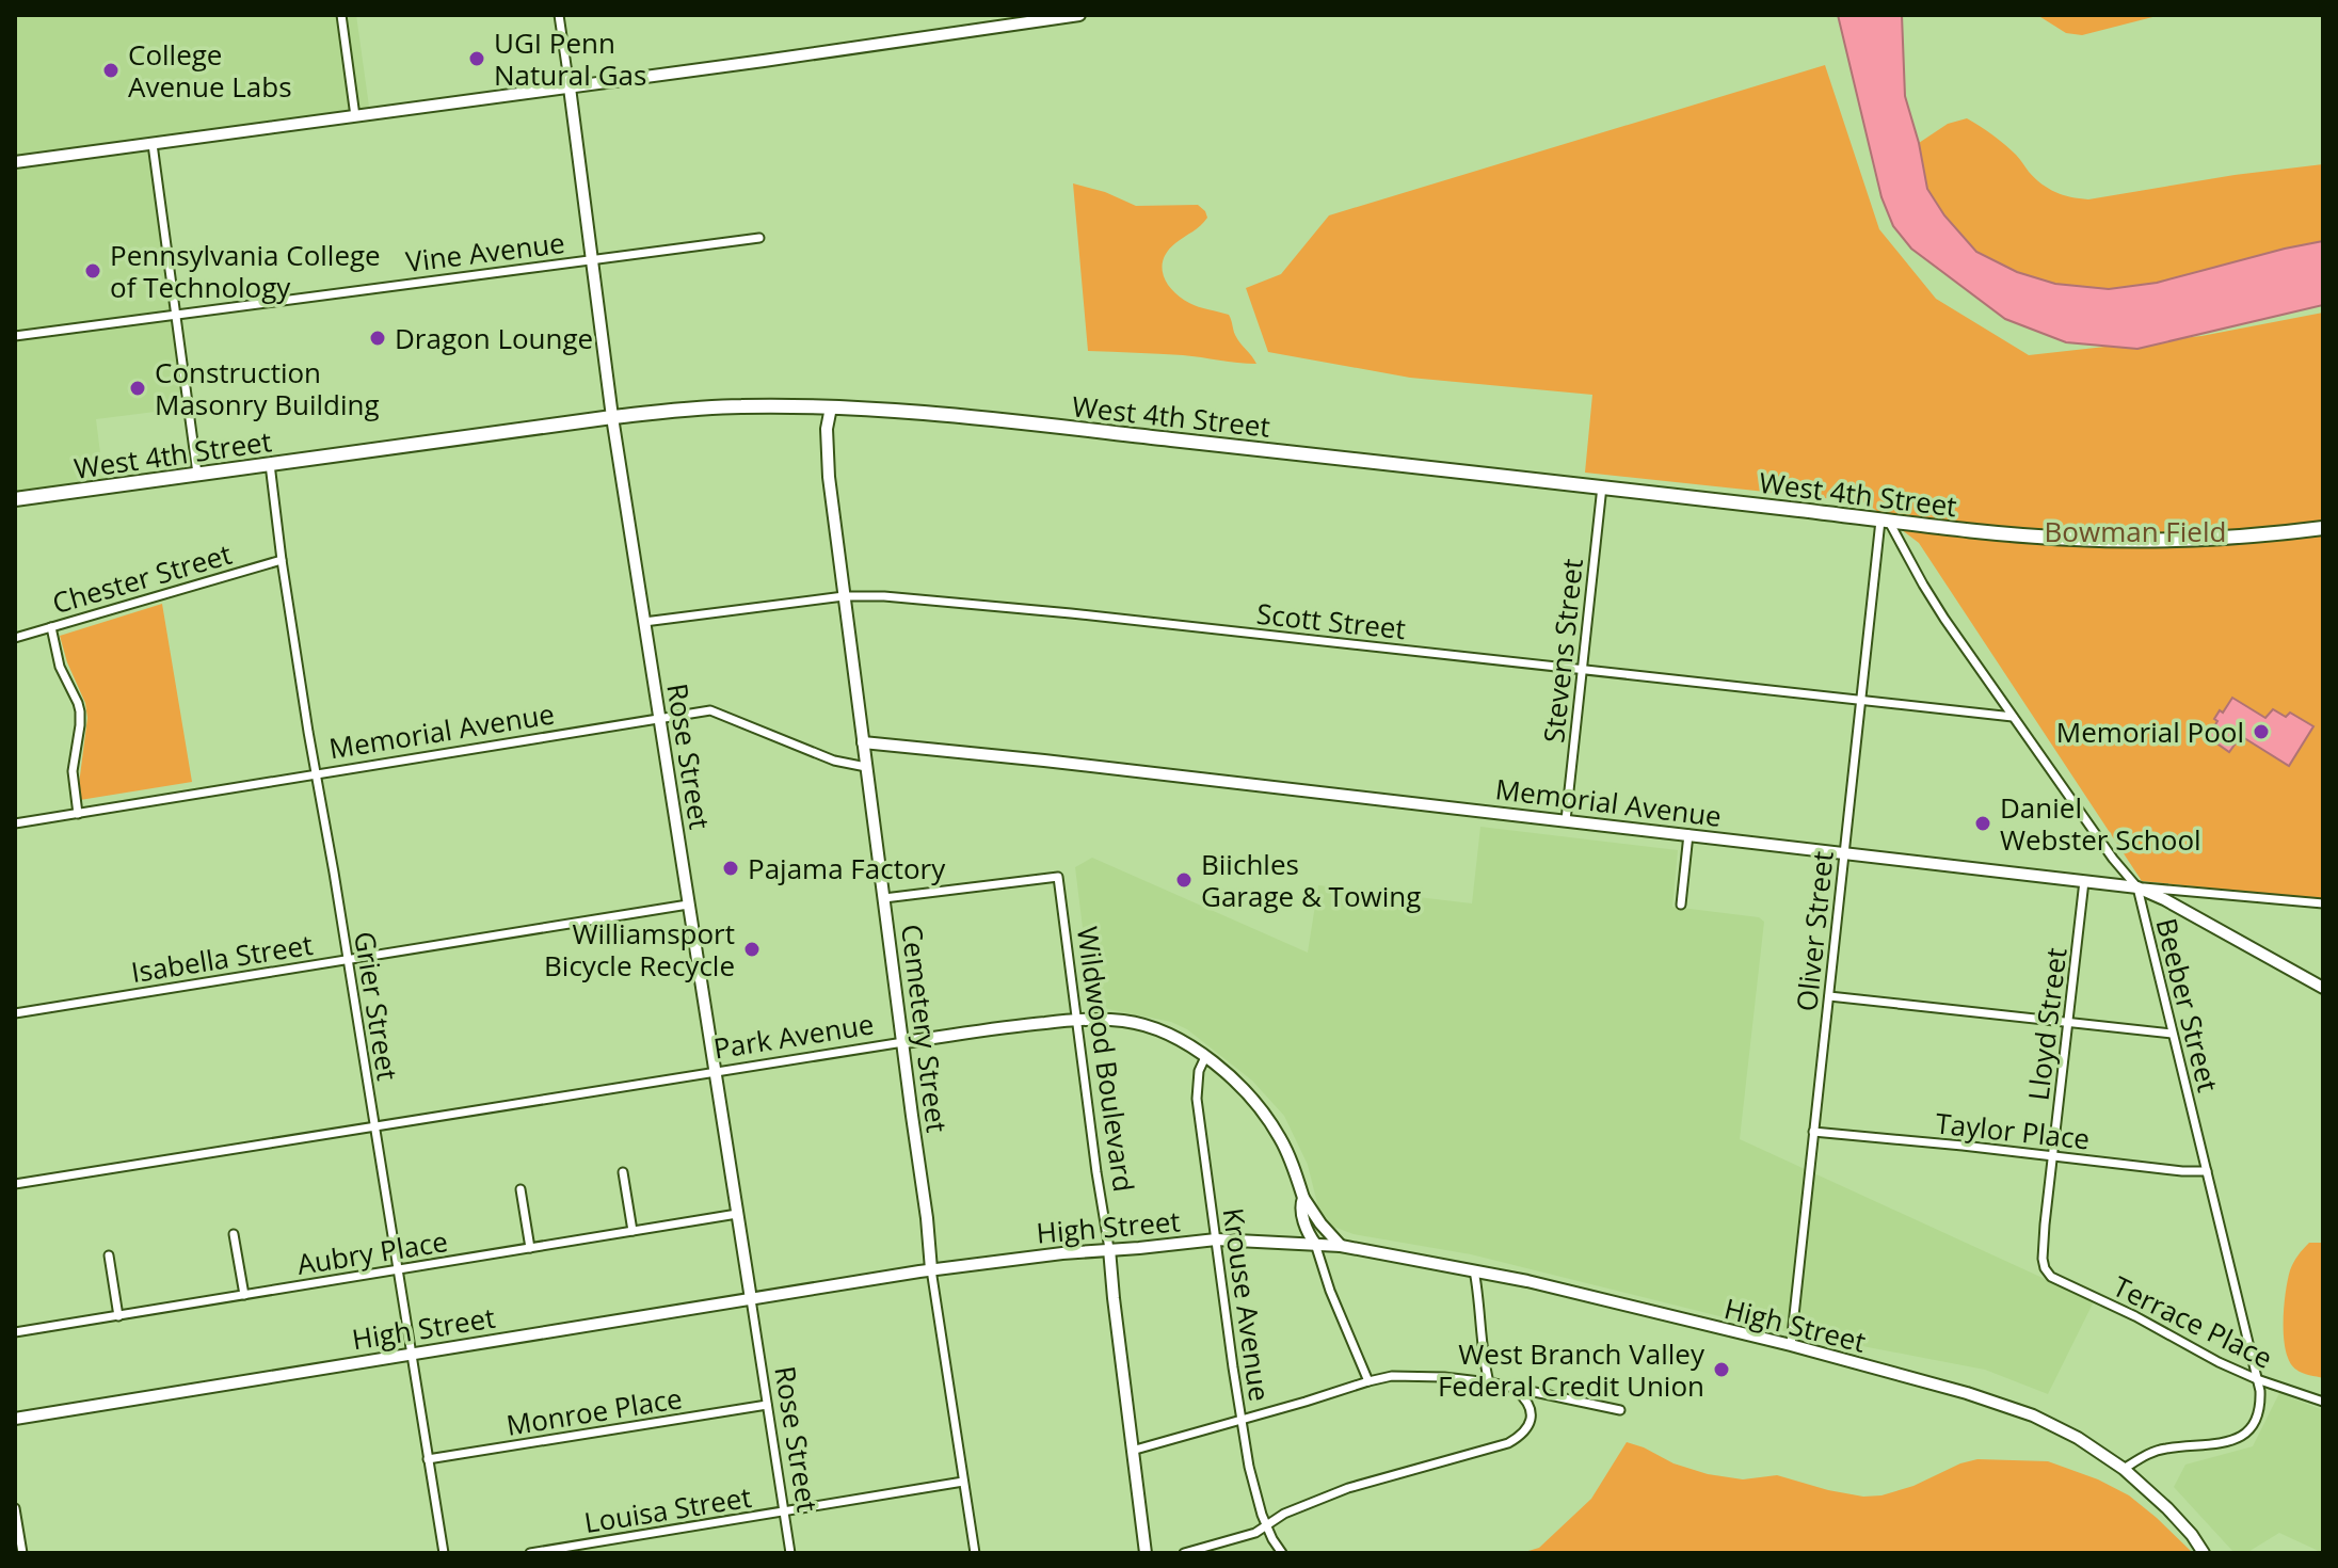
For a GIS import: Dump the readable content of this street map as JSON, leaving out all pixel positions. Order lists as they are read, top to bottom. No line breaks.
{"streets":{"main road":["West 4th Street"],"street":["Vine Avenue","Chester Street","Scott Street","Stevens Street","Memorial Avenue","Rose Street","Oliver Street","Isabella Street","Beeber Street","Grier Street","Lloyd Street","Cemetery Street","Park Avenue","Wildwood Boulevard","Taylor Place","High Street","Aubry Place","Krouse Avenue","Terrace Place","Monroe Place","Louisa Street"]},"crossings":[["Vine Avenue","Rose Street"],["West 4th Street","Stevens Street"],["West 4th Street","Rose Street"],["West 4th Street","Oliver Street"],["West 4th Street","Beeber Street"],["West 4th Street","Grier Street"],["West 4th Street","Cemetery Street"],["Chester Street","Grier Street"],["Scott Street","Stevens Street"],["Scott Street","Rose Street"],["Scott Street","Oliver Street"],["Scott Street","Beeber Street"],["Scott Street","Cemetery Street"],["Stevens Street","Memorial Avenue"],["Memorial Avenue","Rose Street"],["Memorial Avenue","Oliver Street"],["Memorial Avenue","Beeber Street"],["Memorial Avenue","Grier Street"],["Memorial Avenue","Lloyd Street"],["Memorial Avenue","Cemetery Street"],["Rose Street","Isabella Street"],["Rose Street","Park Avenue"],["Rose Street","High Street"],["Rose Street","Aubry Place"],["Rose Street","Monroe Place"],["Rose Street","Louisa Street"],["Oliver Street","Beeber Street"],["Oliver Street","Taylor Place"],["Oliver Street","High Street"],["Isabella Street","Grier Street"],["Beeber Street","Taylor Place"],["Beeber Street","High Street"],["Beeber Street","Terrace Place"],["Grier Street","Park Avenue"],["Grier Street","High Street"],["Grier Street","Aubry Place"],["Grier Street","Monroe Place"],["Lloyd Street","Taylor Place"],["Lloyd Street","Terrace Place"],["Cemetery Street","Park Avenue"],["Cemetery Street","Wildwood Boulevard"],["Cemetery Street","High Street"],["Cemetery Street","Louisa Street"],["Park Avenue","Wildwood Boulevard"],["Park Avenue","High Street"],["Park Avenue","Krouse Avenue"],["Wildwood Boulevard","High Street"],["High Street","Krouse Avenue"]],"parks":["Bowman Field"],"places":["UGI Penn Natural Gas","College Avenue Labs","Pennsylvania College of Technology","Dragon Lounge","Construction Masonry Building","Memorial Pool","Daniel Webster School","Pajama Factory","Biichles Garage & Towing","Williamsport Bicycle Recycle","West Branch Valley Federal Credit Union"]}
